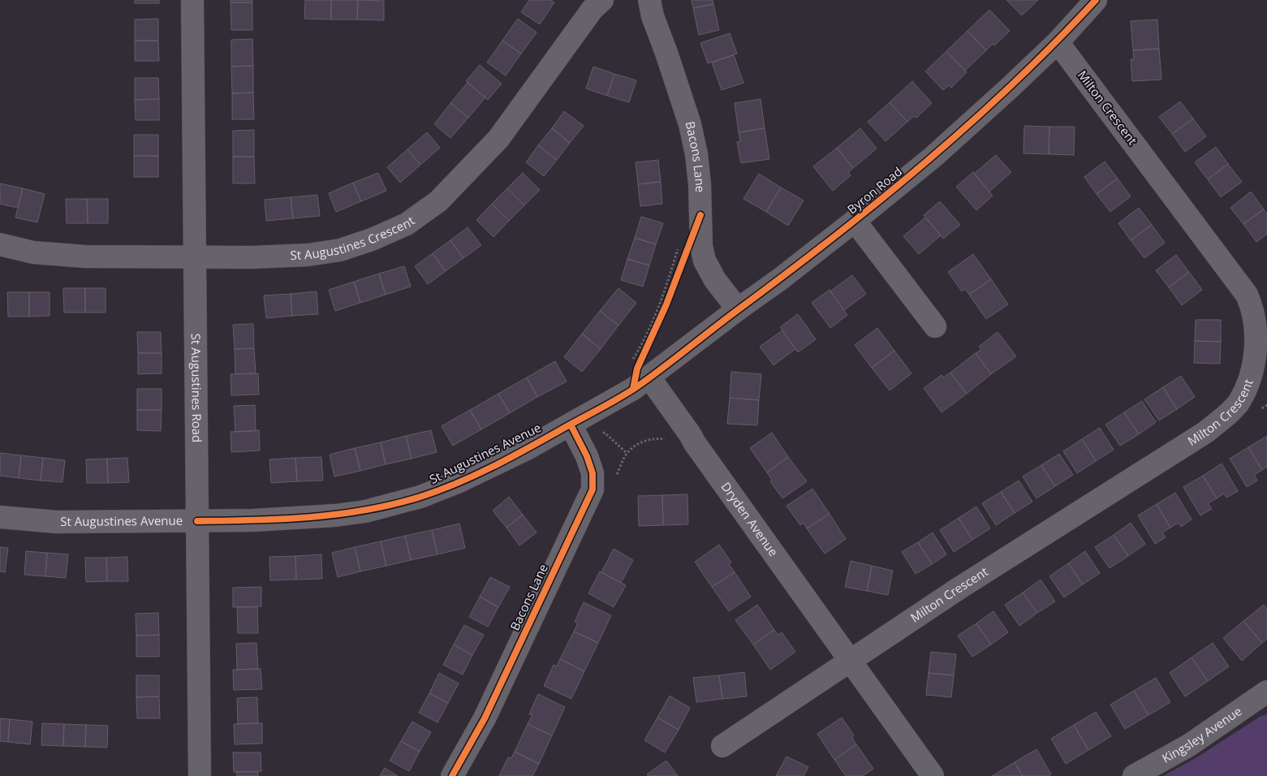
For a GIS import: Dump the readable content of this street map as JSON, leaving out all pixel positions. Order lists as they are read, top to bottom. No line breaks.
{"streets":{"street":["Milton Crescent","Bacons Lane","Byron Road","St Augustines Crescent","St Augustines Road","St Augustines Avenue","Dryden Avenue","Kingsley Avenue"]},"crossings":[["Milton Crescent","Byron Road"],["Milton Crescent","Dryden Avenue"],["Bacons Lane","Byron Road"],["Bacons Lane","St Augustines Avenue"],["Byron Road","St Augustines Avenue"],["Byron Road","Dryden Avenue"],["St Augustines Crescent","St Augustines Road"],["St Augustines Road","St Augustines Avenue"],["St Augustines Avenue","Dryden Avenue"]]}
